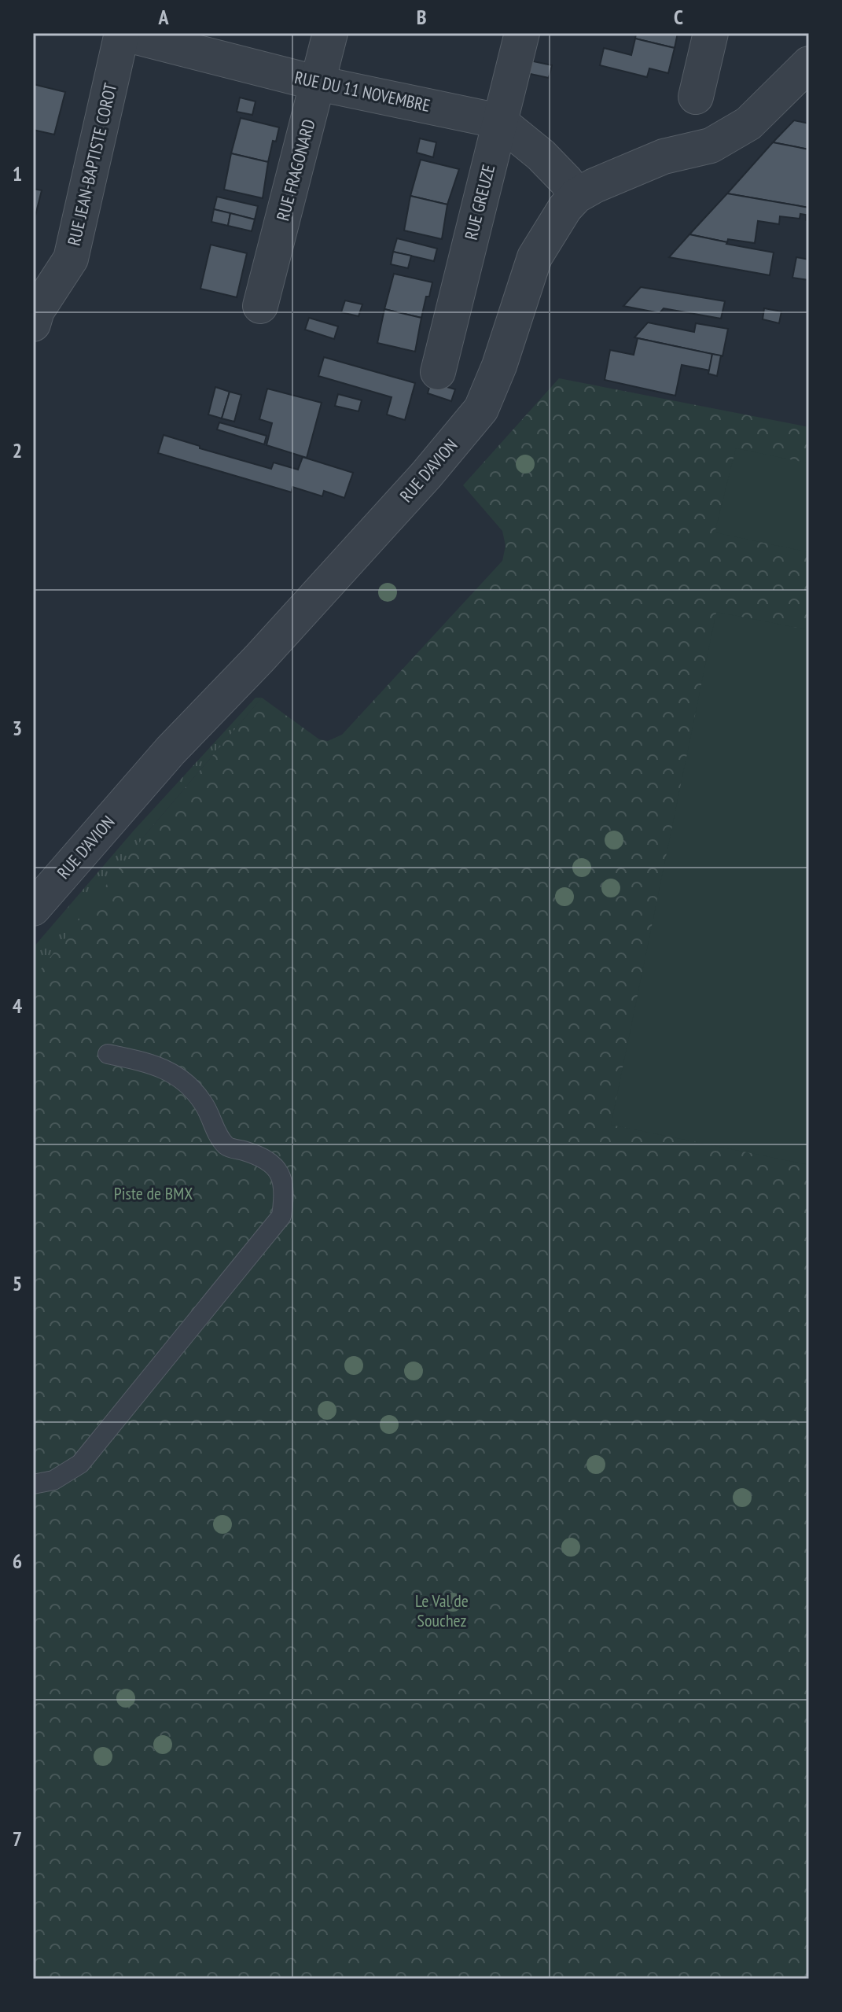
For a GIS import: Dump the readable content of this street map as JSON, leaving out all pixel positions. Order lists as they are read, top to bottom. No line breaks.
{"streets":{"street":["RUE DU 11 NOVEMBRE","RUE JEAN-BAPTISTE COROT","RUE FRAGONARD","RUE GREUZE","RUE D'AVION"]},"crossings":[["RUE DU 11 NOVEMBRE","RUE JEAN-BAPTISTE COROT"],["RUE DU 11 NOVEMBRE","RUE FRAGONARD"],["RUE DU 11 NOVEMBRE","RUE GREUZE"],["RUE DU 11 NOVEMBRE","RUE D'AVION"]],"parks":["Piste de BMX","Le Val de Souchez"],"grid":{"columns":["A","B","C"],"rows":["1","2","3","4","5","6","7"]}}
